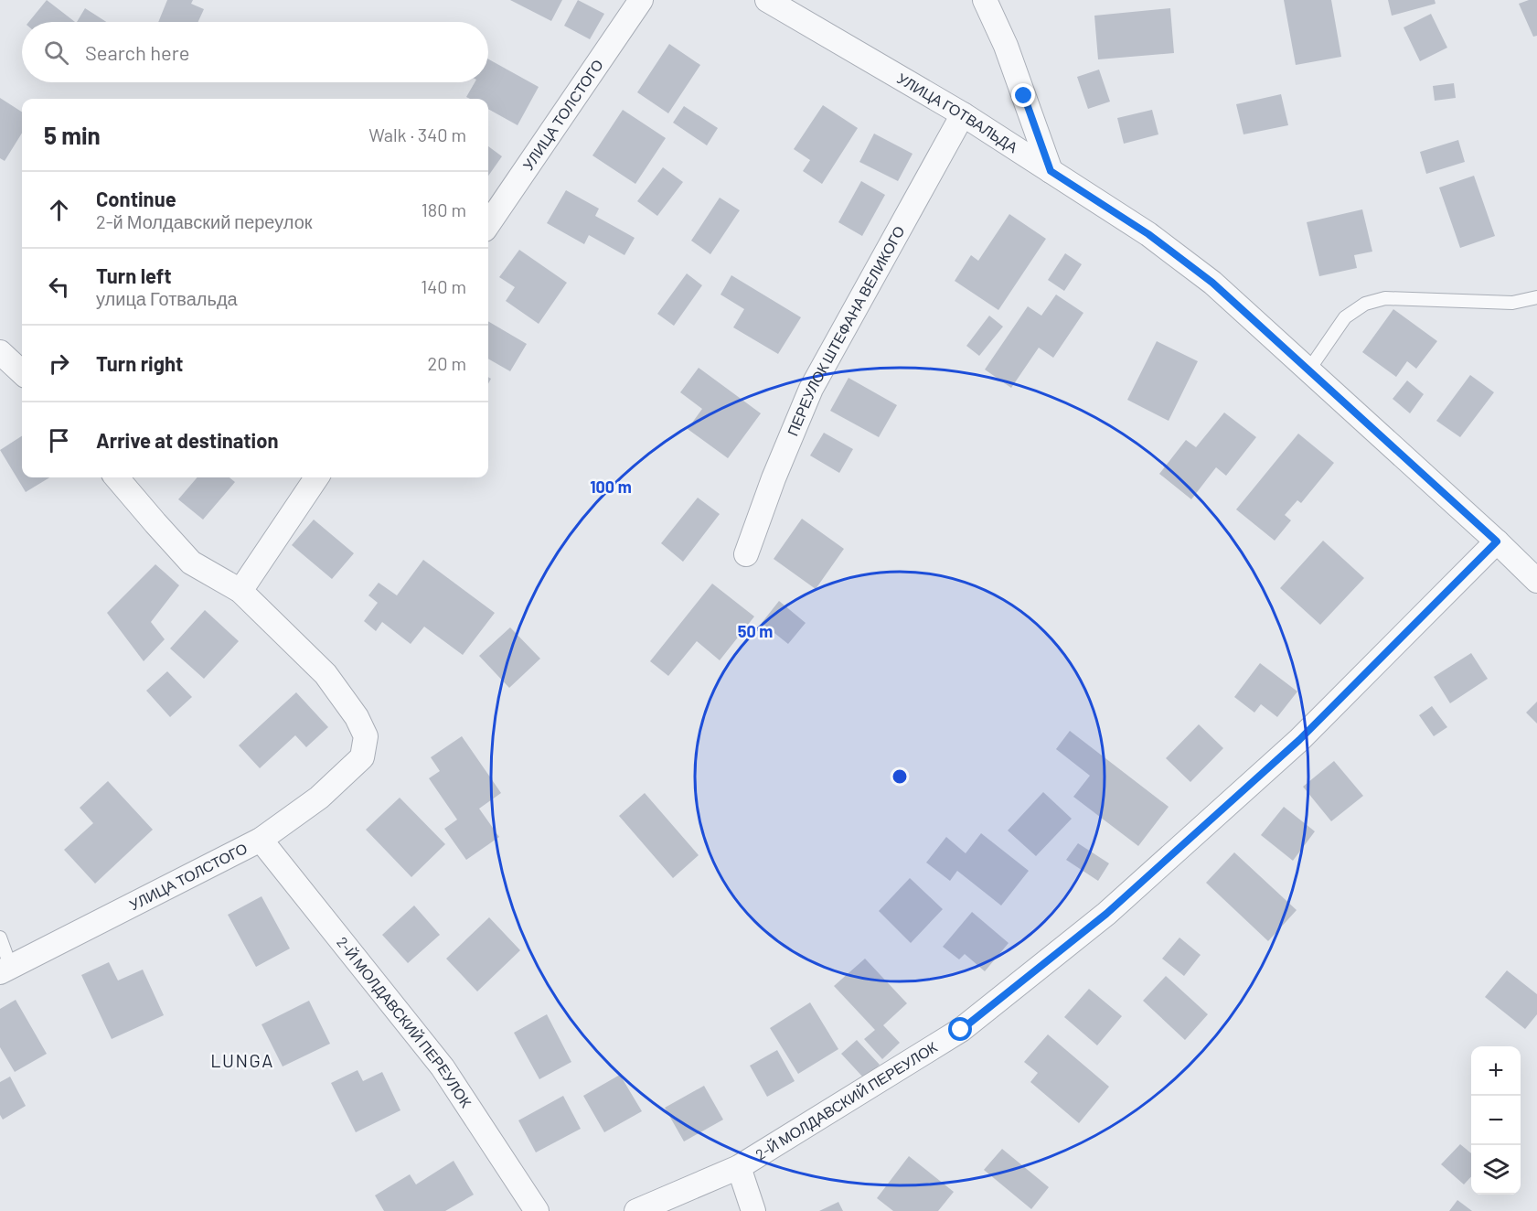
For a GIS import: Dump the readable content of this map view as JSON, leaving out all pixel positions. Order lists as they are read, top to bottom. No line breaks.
{"streets":{"street":["УЛИЦА ГОТВАЛЬДА","УЛИЦА ТОЛСТОГО","ПЕРЕУЛОК ШТЕФАНА ВЕЛИКОГО","2-Й МОЛДАВСКИЙ ПЕРЕУЛОК"]},"crossings":[["УЛИЦА ГОТВАЛЬДА","ПЕРЕУЛОК ШТЕФАНА ВЕЛИКОГО"],["УЛИЦА ГОТВАЛЬДА","2-Й МОЛДАВСКИЙ ПЕРЕУЛОК"],["УЛИЦА ТОЛСТОГО","2-Й МОЛДАВСКИЙ ПЕРЕУЛОК"]],"districts":["LUNGA"],"page":{"search":"Search here","heading":["5 min","Walk · 340 m"],"list":[["Continue","2-й Молдавский переулок","180 m"],["Turn left","улица Готвальда","140 m"],["Turn right","20 m"],"Arrive at destination"],"map_buttons":["+","−"]},"rings":["100 m","50 m"]}
